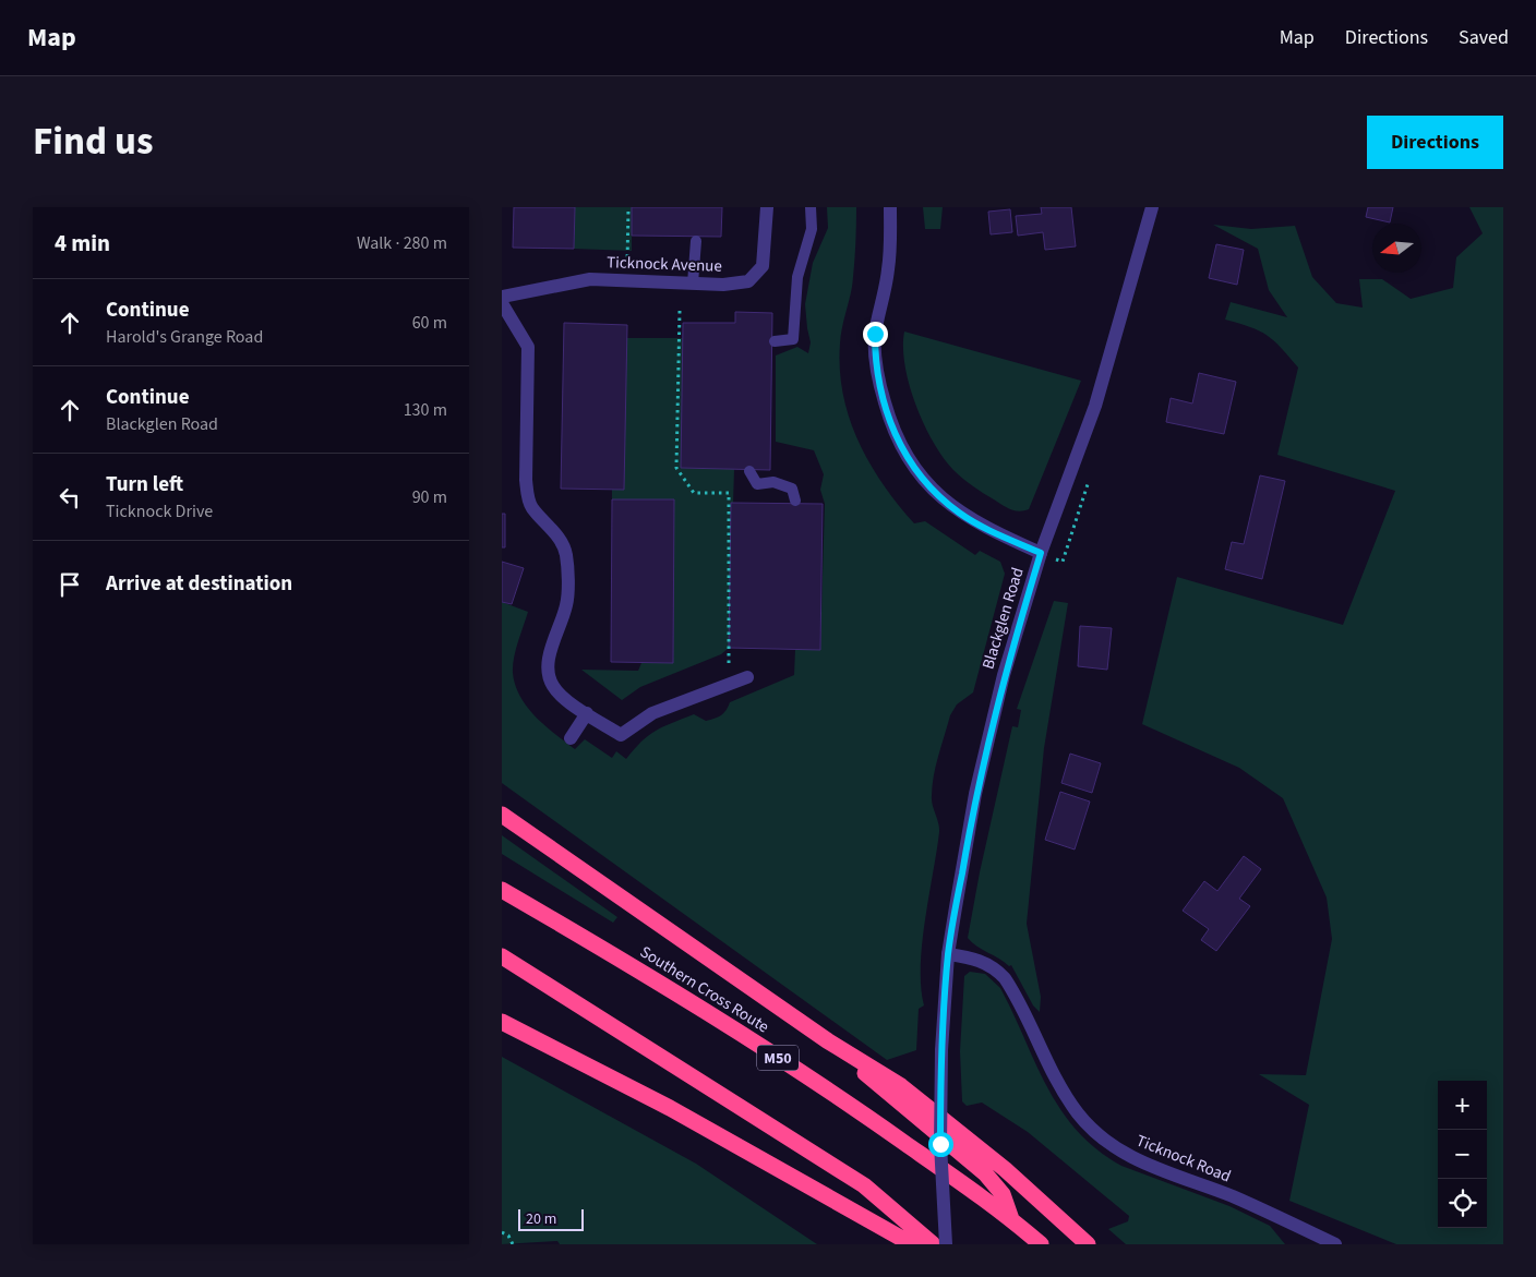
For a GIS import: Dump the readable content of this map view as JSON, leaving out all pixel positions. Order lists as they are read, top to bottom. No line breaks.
{"streets":{"highway":["Southern Cross Route","M50"],"street":["Ticknock Avenue","Blackglen Road","Ticknock Road"]},"crossings":[["Blackglen Road","Ticknock Road"]],"scale_bar":"20 m","north":"left","page":{"header":"Map","nav":["Map","Directions","Saved"],"title":"Find us","buttons":"Directions","heading":["4 min","Walk · 280 m"],"list":[["Continue","Harold's Grange Road","60 m"],["Continue","Blackglen Road","130 m"],["Turn left","Ticknock Drive","90 m"],"Arrive at destination"],"map_buttons":["+","−"],"scale":"20 m"}}
